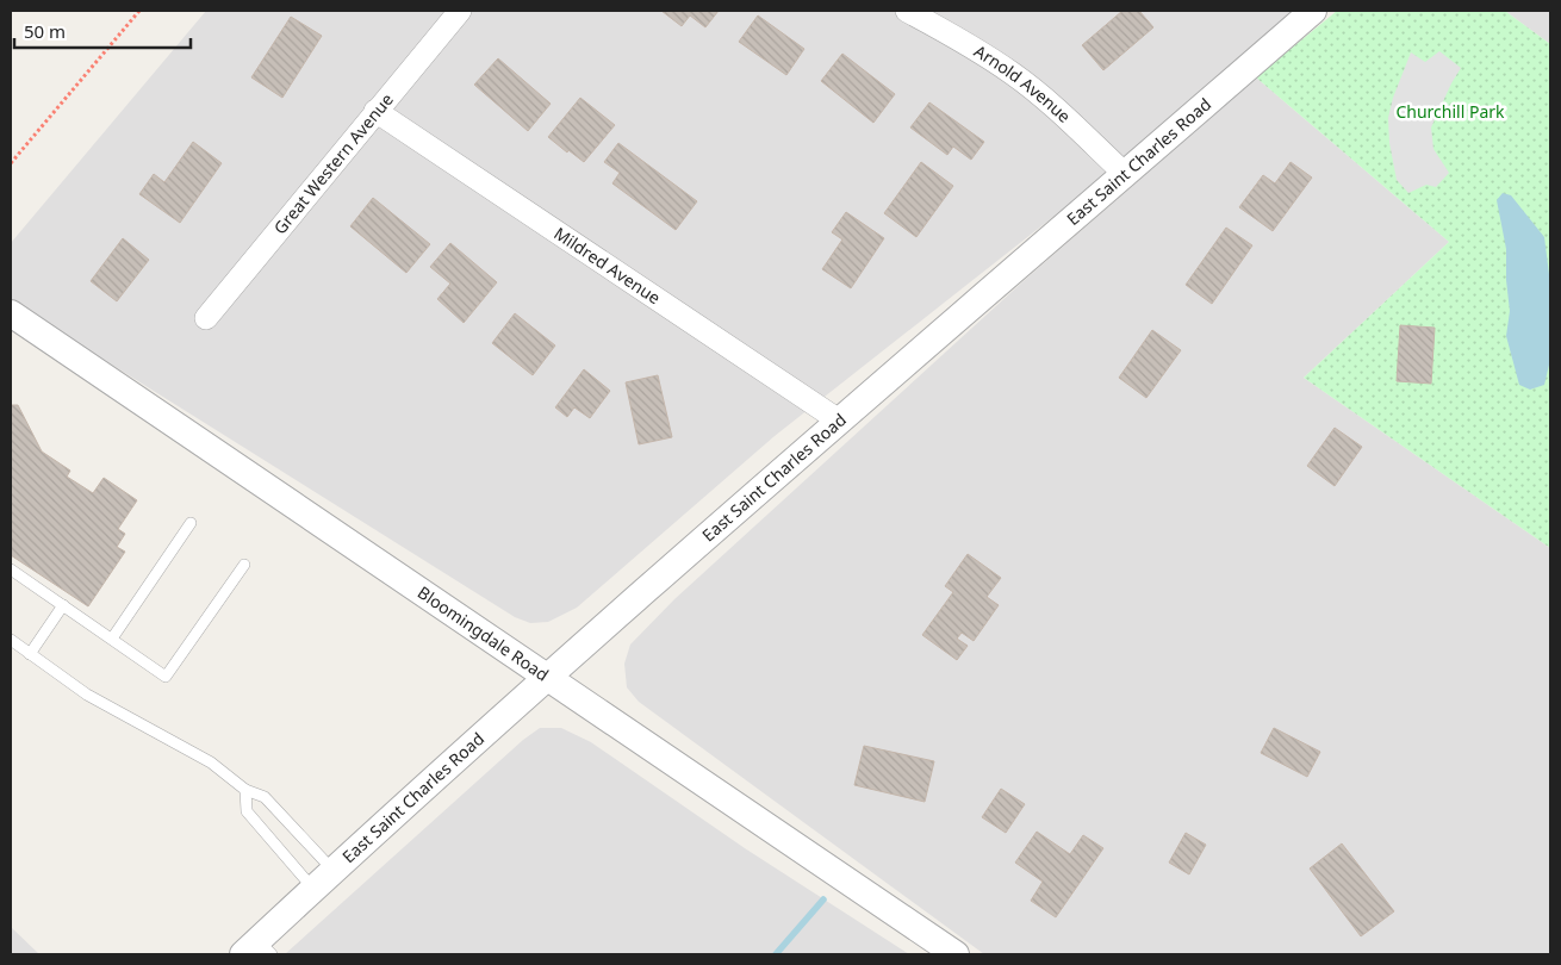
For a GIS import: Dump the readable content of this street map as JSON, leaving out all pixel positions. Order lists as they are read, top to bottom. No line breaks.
{"streets":{"street":["Arnold Avenue","East Saint Charles Road","Great Western Avenue","Mildred Avenue","Bloomingdale Road"]},"crossings":[["Arnold Avenue","East Saint Charles Road"],["East Saint Charles Road","Mildred Avenue"],["East Saint Charles Road","Bloomingdale Road"],["Great Western Avenue","Mildred Avenue"]],"parks":["Churchill Park"],"scale_bar":"50 m"}
